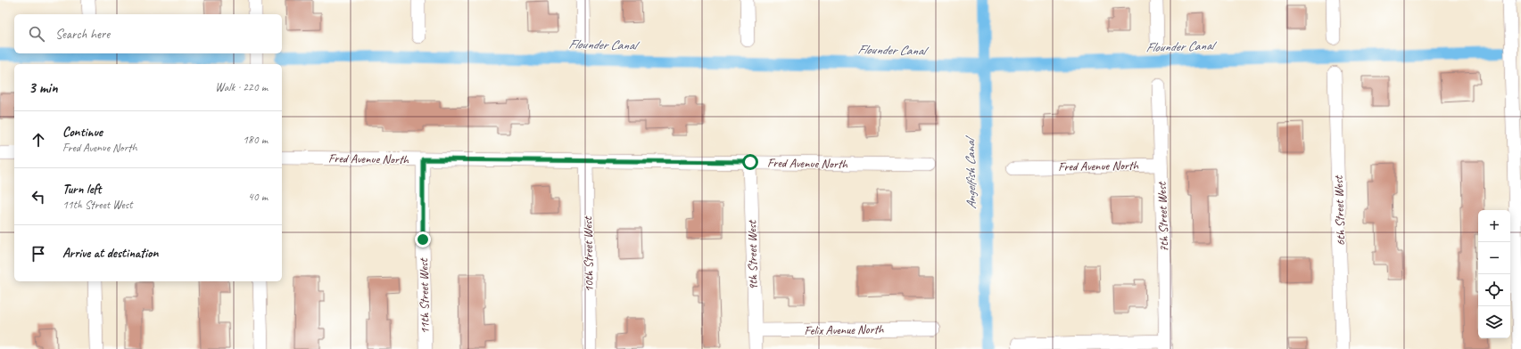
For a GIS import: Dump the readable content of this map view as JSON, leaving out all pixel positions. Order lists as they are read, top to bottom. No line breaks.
{"streets":{"street":["Fred Avenue North","6th Street West","7th Street West","10th Street West","9th Street West","11th Street West","Felix Avenue North"]},"crossings":[["Fred Avenue North","7th Street West"],["Fred Avenue North","10th Street West"],["Fred Avenue North","9th Street West"],["Fred Avenue North","11th Street West"],["9th Street West","Felix Avenue North"]],"water":["Flounder Canal","Angelfish Canal"],"page":{"search":"Search here","heading":["3 min","Walk · 220 m"],"list":[["Continue","Fred Avenue North","180 m"],["Turn left","11th Street West","40 m"],"Arrive at destination"],"map_buttons":["+","−"]}}
